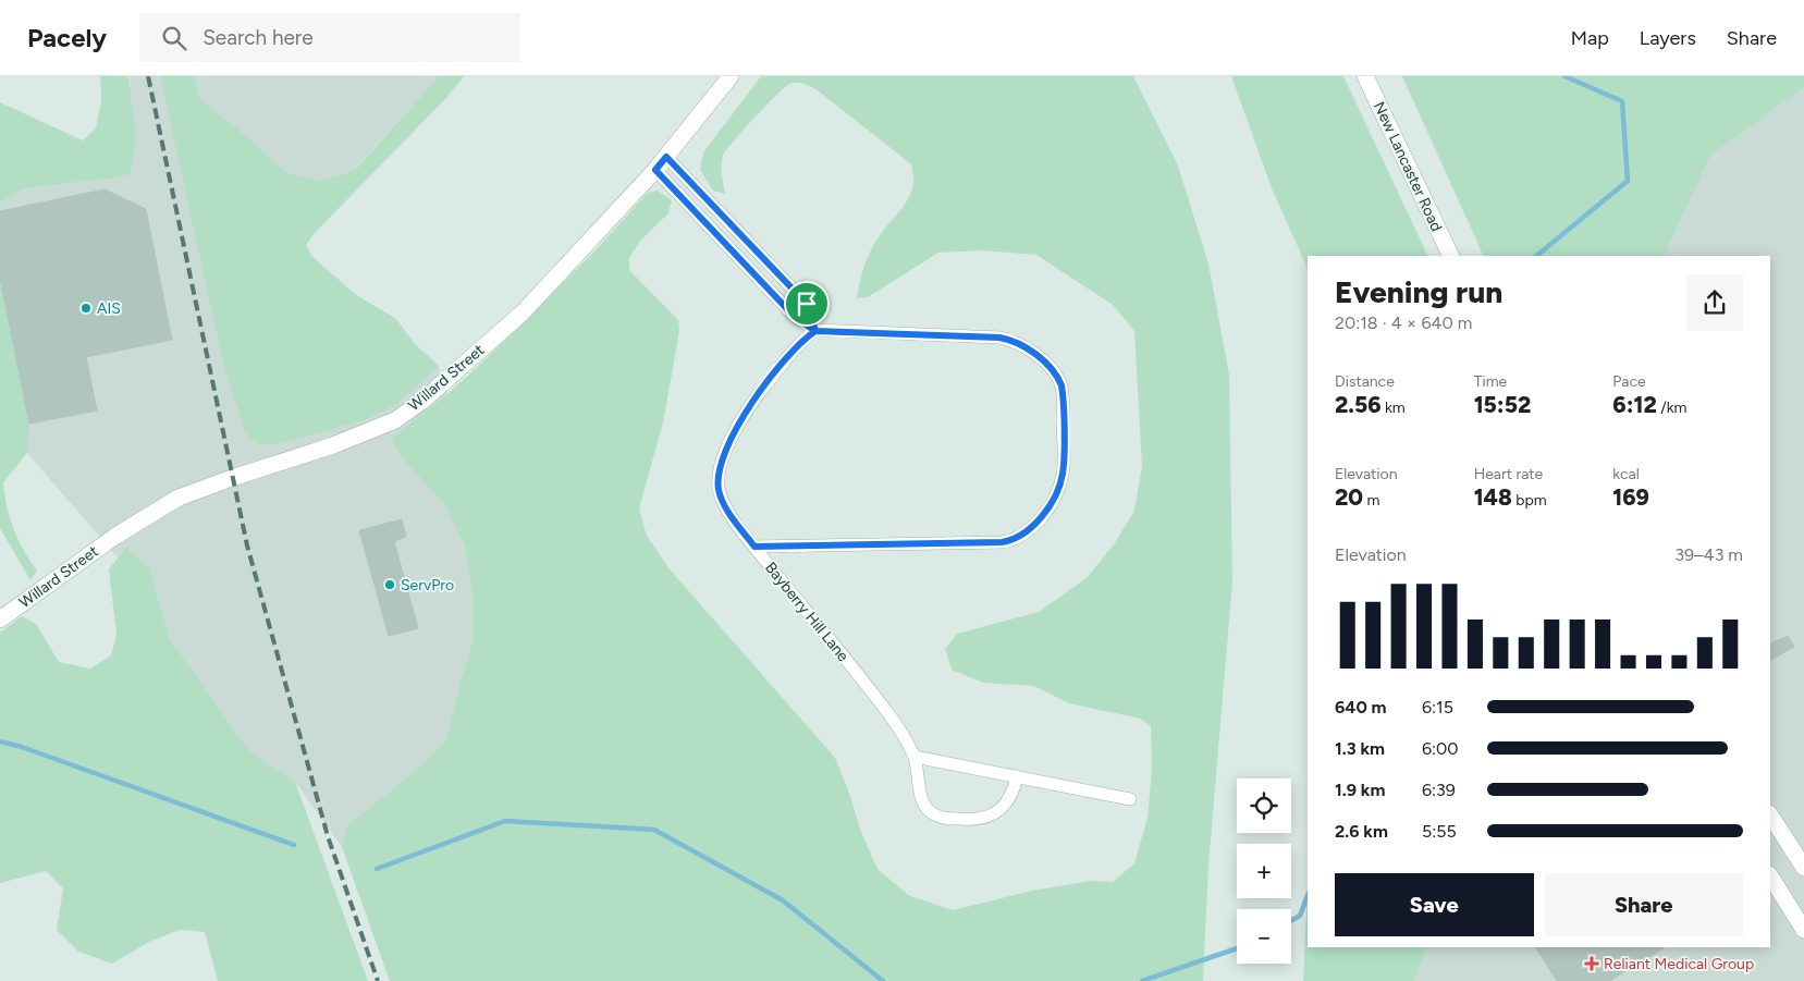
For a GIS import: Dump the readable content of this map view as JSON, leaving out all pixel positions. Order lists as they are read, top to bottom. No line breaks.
{"streets":{"street":["New Lancaster Road","Willard Street","Bayberry Hill Lane"]},"places":{"other":["AIS","ServPro"],"health":["Reliant Medical Group"]},"page":{"header":"Pacely","search":"Search here","nav":["Map","Layers","Share"],"heading":["Evening run","20:18 · 4 × 640 m"],"stats":[["Distance","2.56 km"],["Time","15:52"],["Pace","6:12 /km"],["Elevation","20 m"],["Heart rate","148 bpm"],["kcal","169"]],"chart":["Elevation","39–43 m"],"list":[{"name":"640 m","note":"6:15"},{"name":"1.3 km","note":"6:00"},{"name":"1.9 km","note":"6:39"},{"name":"2.6 km","note":"5:55"}],"map_buttons":["+","−"],"buttons":["Save","Share"]}}
